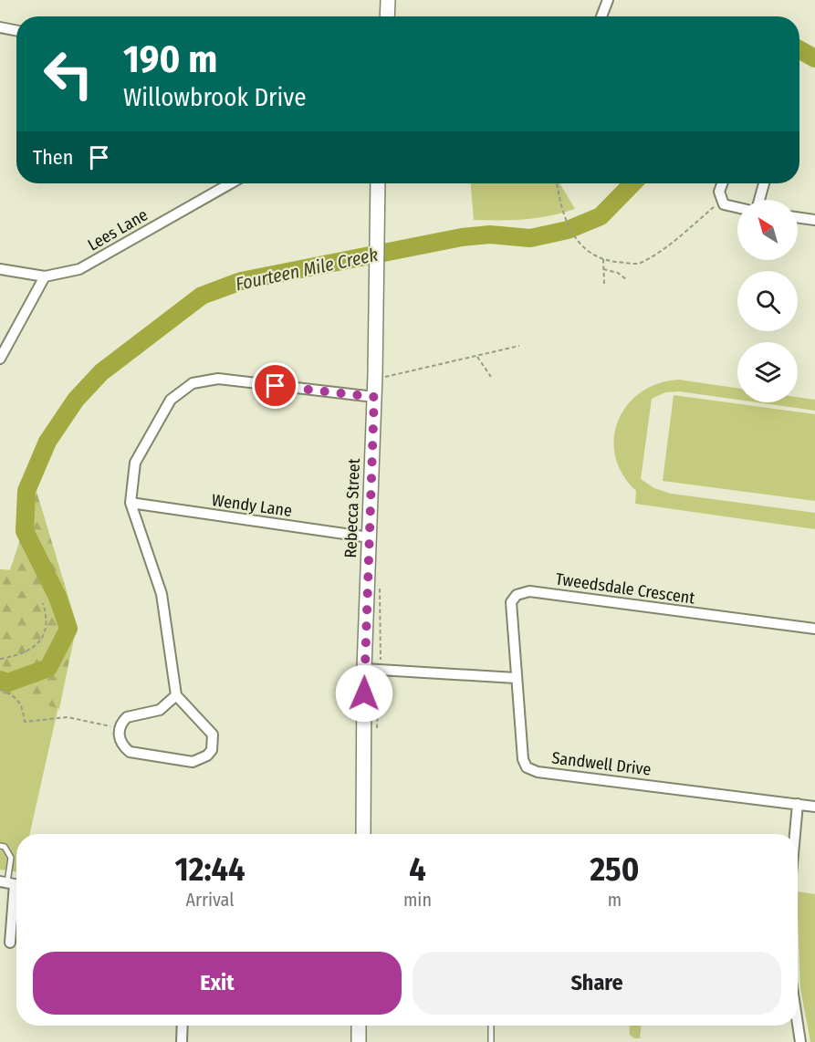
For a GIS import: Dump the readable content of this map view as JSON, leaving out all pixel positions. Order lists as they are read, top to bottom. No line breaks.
{"streets":{"main road":["Rebecca Street"],"street":["Lees Lane","Wendy Lane","Tweedsdale Crescent","Sandwell Drive"]},"crossings":[["Wendy Lane","Rebecca Street"],["Tweedsdale Crescent","Sandwell Drive"]],"water":["Fourteen Mile Creek"],"north":"top left","page":{"turn":["190 m","Willowbrook Drive"],"then":"Then","eta":["12:44","Arrival","4","min","250","m"],"buttons":["Exit","Share"]}}
